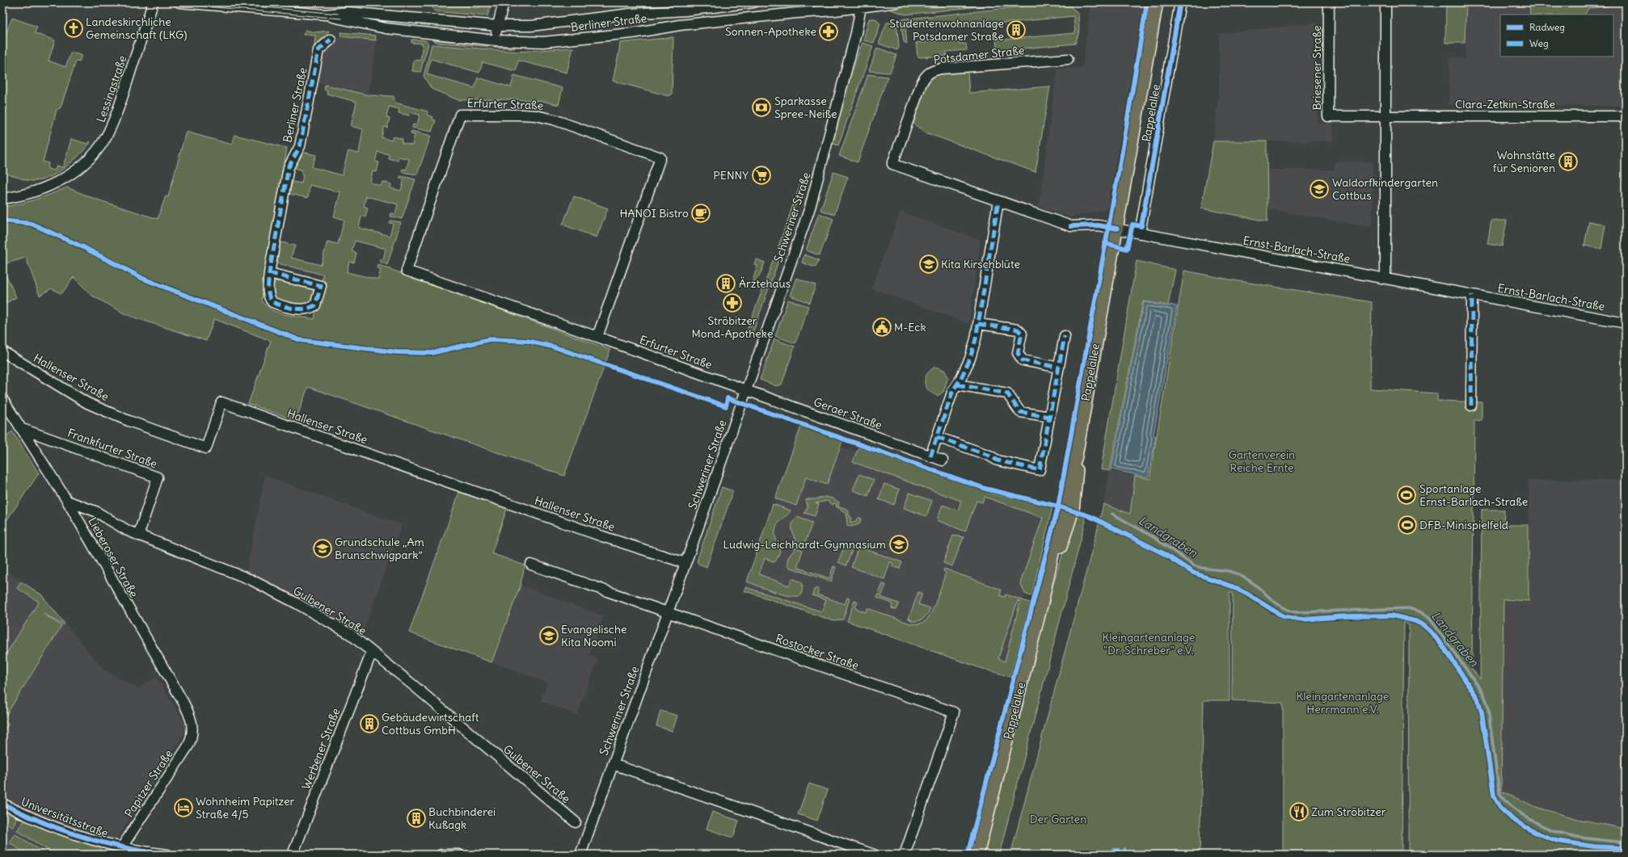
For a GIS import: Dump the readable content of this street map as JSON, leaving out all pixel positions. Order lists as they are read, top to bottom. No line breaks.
{"streets":{"main road":["Pappelallee"],"street":["Berliner Straße","Potsdamer Straße","Briesener Straße","Lessingstraße","Erfurter Straße","Clara-Zetkin-Straße","Schweriner Straße","Ernst-Barlach-Straße","Hallenser Straße","Geraer Straße","Frankfurter Straße","Lieberoser Straße","Gulbener Straße","Rostocker Straße","Werbener Straße","Papitzer Straße","Universitätsstraße"]},"crossings":[["Berliner Straße","Schweriner Straße"],["Potsdamer Straße","Pappelallee"],["Potsdamer Straße","Ernst-Barlach-Straße"],["Briesener Straße","Clara-Zetkin-Straße"],["Erfurter Straße","Schweriner Straße"],["Erfurter Straße","Geraer Straße"],["Pappelallee","Ernst-Barlach-Straße"],["Schweriner Straße","Hallenser Straße"],["Schweriner Straße","Geraer Straße"],["Schweriner Straße","Rostocker Straße"],["Frankfurter Straße","Lieberoser Straße"],["Frankfurter Straße","Gulbener Straße"],["Lieberoser Straße","Gulbener Straße"],["Lieberoser Straße","Papitzer Straße"],["Gulbener Straße","Werbener Straße"],["Papitzer Straße","Universitätsstraße"]],"water":["Landgraben"],"parks":["Gartenverein Reiche Ernte","Kleingartenanlage \"Dr. Schreber\" e.V.","Kleingartenanlage Herrmann e.V.","Der Garten"],"places":{"church":["Landeskirchliche Gemeinschaft (LKG)"],"building":["Studentenwohnanlage Potsdamer Straße","Wohnstätte für Senioren","Ärztehaus","Gebäudewirtschaft Cottbus GmbH","Buchbinderei Kußagk"],"pharmacy":["Sonnen-Apotheke","Ströbitzer Mond-Apotheke"],"bank":["Sparkasse Spree-Neiße"],"supermarket":["PENNY"],"school or university":["Waldorfkindergarten Cottbus","Kita Kirschblüte","Ludwig-Leichhardt-Gymnasium","Grundschule „Am Brunschwigpark”","Evangelische Kita Noomi"],"cafe":["HANOI Bistro"],"public building":["M-Eck"],"sports":["Sportanlage Ernst-Barlach-Straße","DFB-Minispielfeld"],"hotel":["Wohnheim Papitzer Straße 4/5"],"restaurant":["Zum Ströbitzer"]},"legend":["Radweg","Weg"]}
